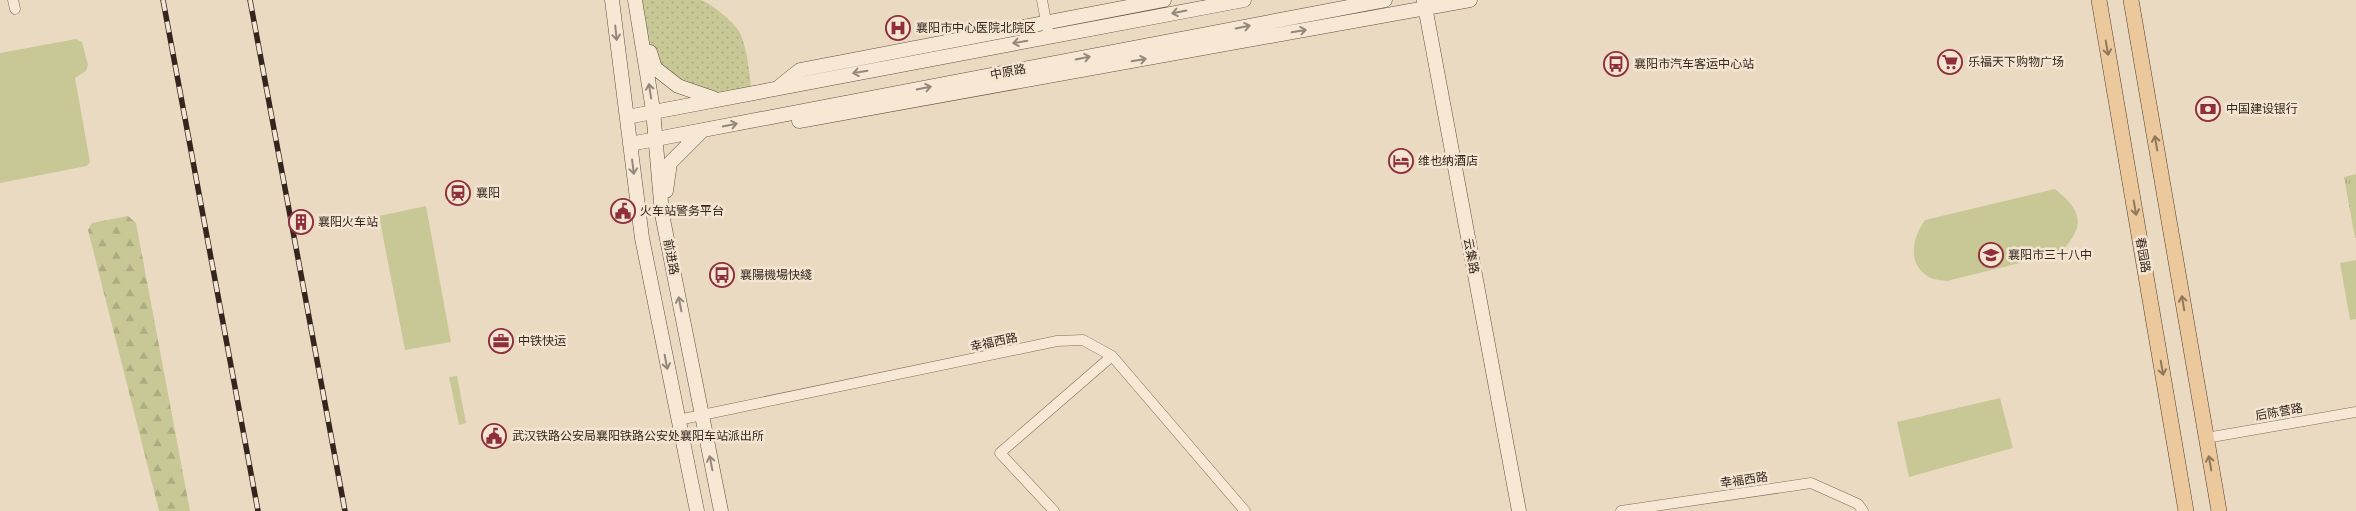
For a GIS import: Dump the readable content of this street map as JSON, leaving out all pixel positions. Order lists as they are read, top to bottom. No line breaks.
{"streets":{"main road":["中原路","春园路","云集路","前进路"],"street":["幸福西路","后陈营路"]},"crossings":[["中原路","前进路"],["前进路","幸福西路"]],"places":{"hospital":["襄阳市中心医院北院区"],"supermarket":["乐福天下购物广场"],"bus stop":["襄阳市汽车客运中心站","襄陽機場快綫"],"bank":["中国建设银行"],"hotel":["维也纳酒店"],"station":["襄阳"],"public building":["火车站警务平台","武汉铁路公安局襄阳铁路公安处襄阳车站派出所"],"building":["襄阳火车站"],"school or university":["襄阳市三十八中"],"office":["中铁快运"]}}
